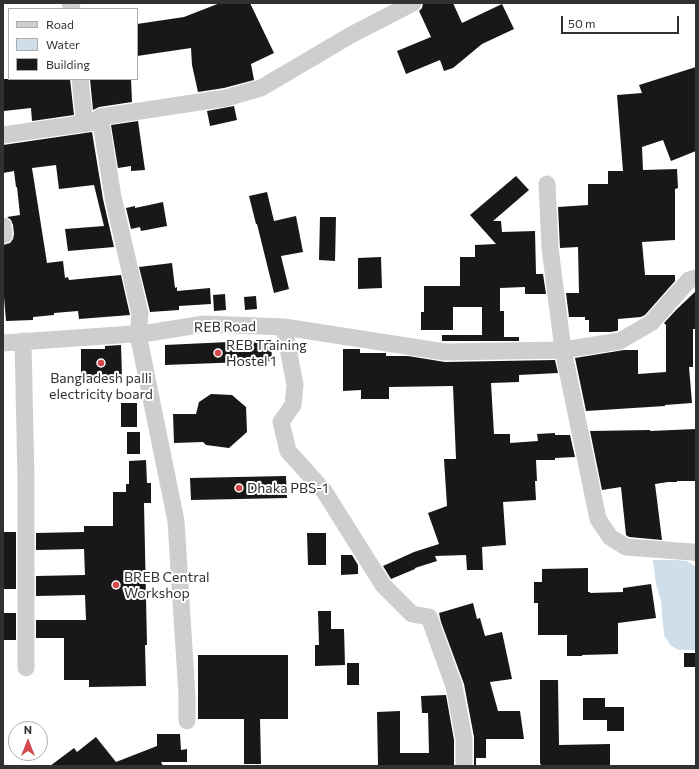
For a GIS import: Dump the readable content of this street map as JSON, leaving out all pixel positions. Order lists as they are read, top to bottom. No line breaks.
{"streets":{"street":["REB Road"]},"places":["REB Training Hostel 1","Bangladesh palli electricity board","Dhaka PBS-1","BREB Central Workshop"],"legend":["Road","Water","Building"],"scale_bar":"50 m","north":"top"}
